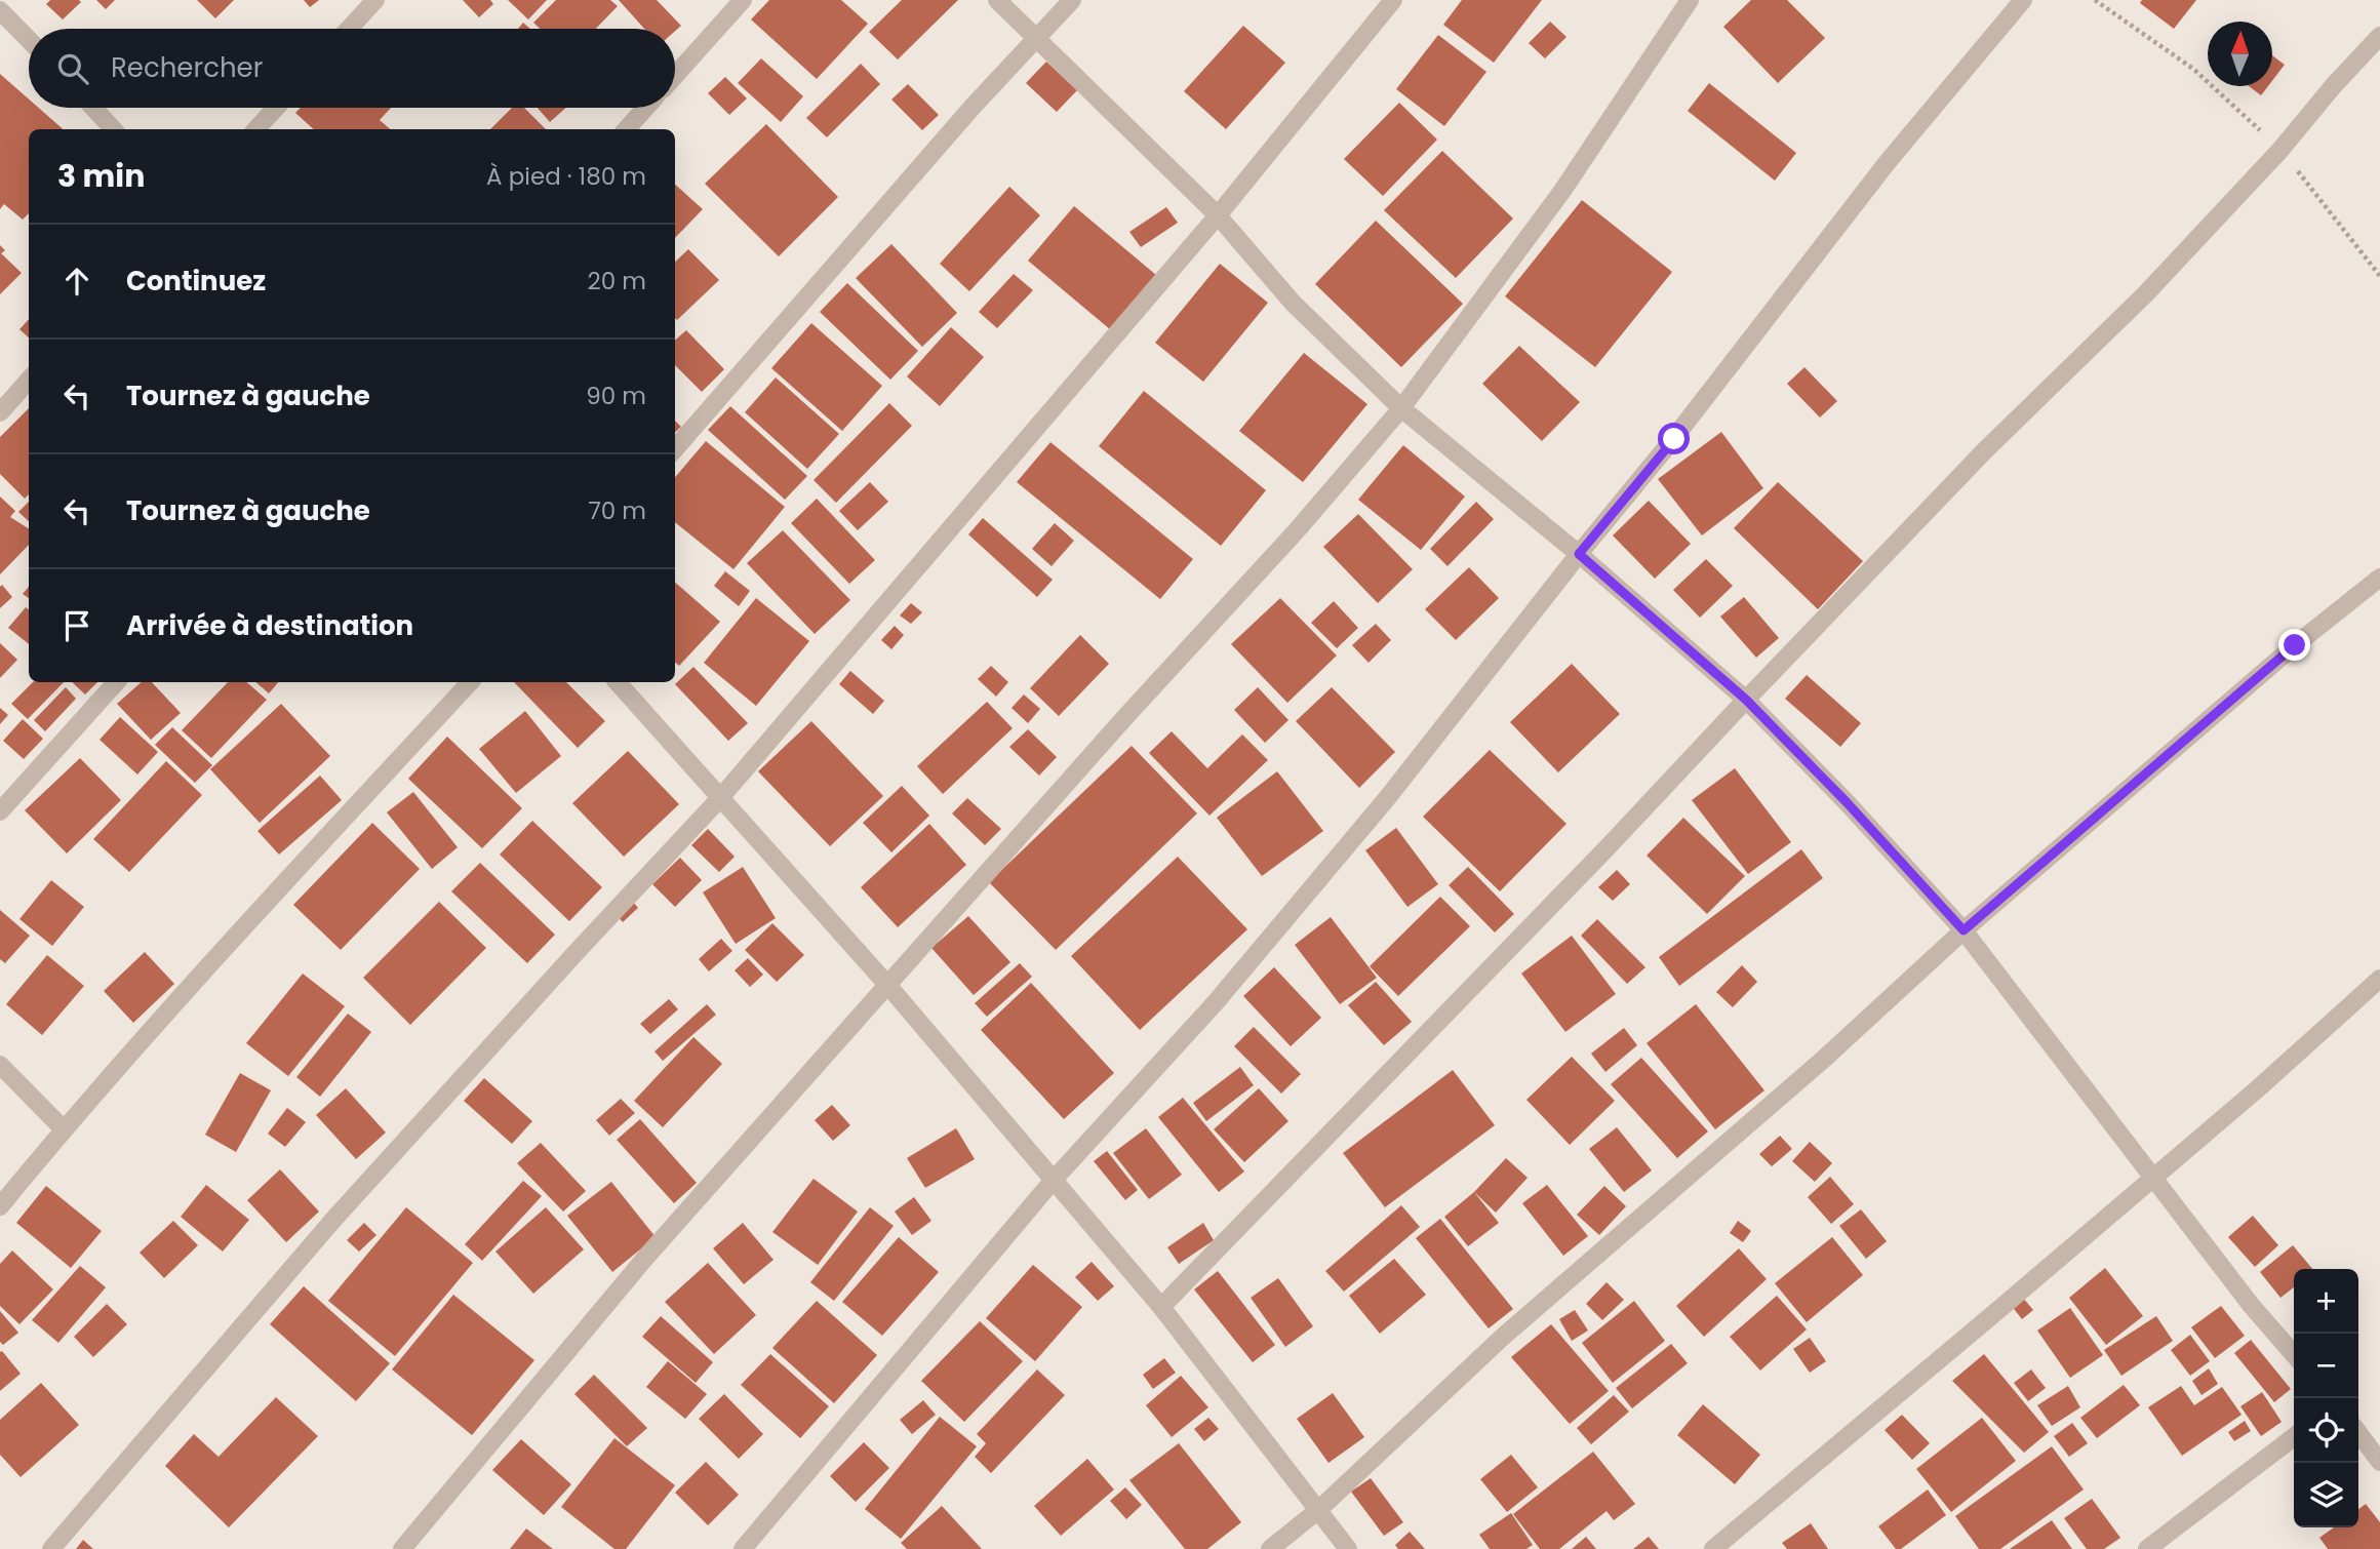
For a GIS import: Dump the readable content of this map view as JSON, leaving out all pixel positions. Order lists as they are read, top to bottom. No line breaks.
{"north":"top","page":{"search":"Rechercher","heading":["3 min","À pied · 180 m"],"list":[["Continuez","20 m"],["Tournez à gauche","90 m"],["Tournez à gauche","70 m"],"Arrivée à destination"],"map_buttons":["+","−"]}}
